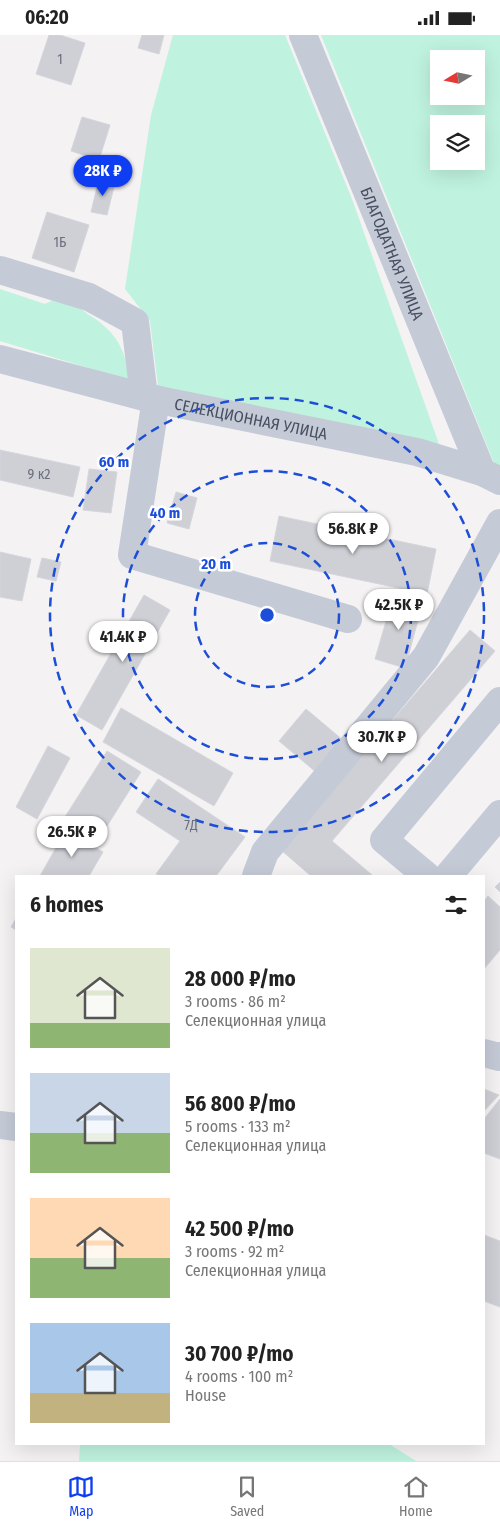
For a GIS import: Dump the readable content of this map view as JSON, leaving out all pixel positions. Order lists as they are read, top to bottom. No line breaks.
{"streets":{"street":["БЛАГОДАТНАЯ УЛИЦА","СЕЛЕКЦИОННАЯ УЛИЦА"]},"crossings":[["БЛАГОДАТНАЯ УЛИЦА","СЕЛЕКЦИОННАЯ УЛИЦА"]],"house_numbers":["1","1Б","9 к2","7Д"],"north":"left","page":{"status":"06:20","price":["28K ₽","56.8K ₽","42.5K ₽","41.4K ₽","30.7K ₽","26.5K ₽"],"heading":"6 homes","list":[{"name":"28 000 ₽/mo","note":"3 rooms · 86 m² · Селекционная улица"},{"name":"56 800 ₽/mo","note":"5 rooms · 133 m² · Селекционная улица"},{"name":"42 500 ₽/mo","note":"3 rooms · 92 m² · Селекционная улица"},{"name":"30 700 ₽/mo","note":"4 rooms · 100 m² · House"}],"tabs":["Map","Saved","Home"]},"rings":["60 m","40 m","20 m"]}
